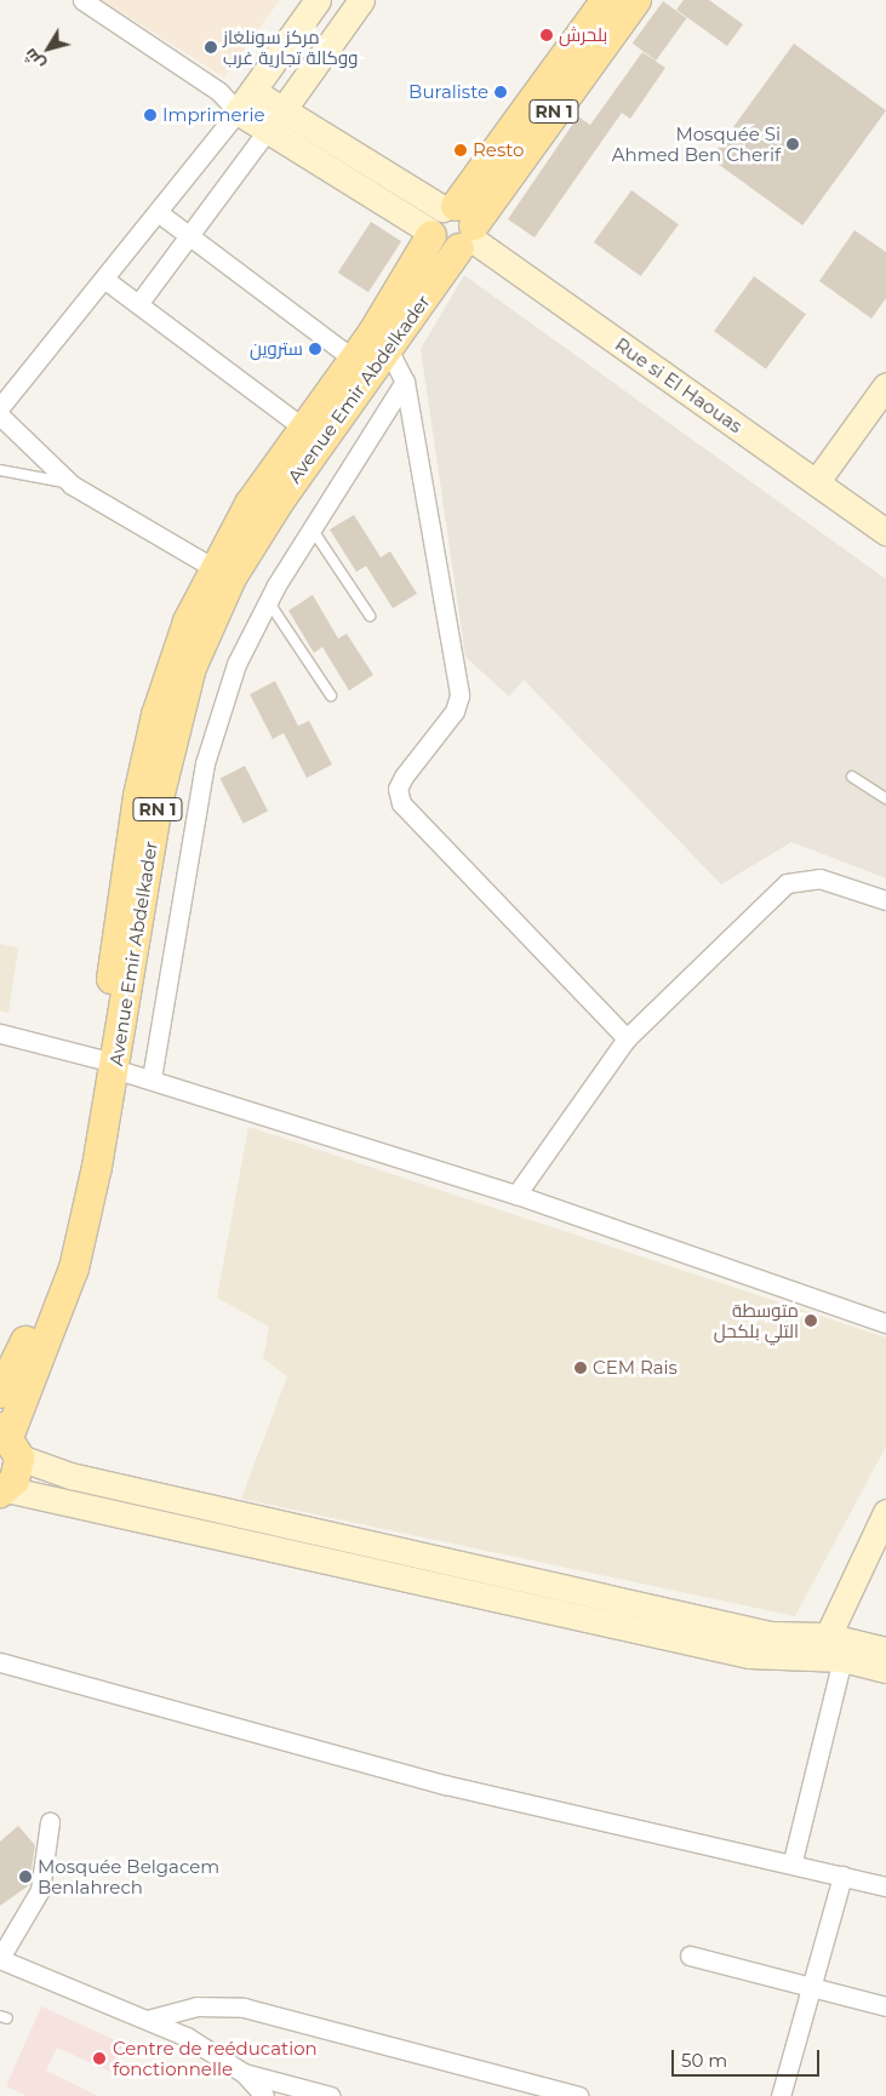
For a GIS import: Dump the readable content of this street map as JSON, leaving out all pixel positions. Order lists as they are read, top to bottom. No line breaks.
{"streets":{"main road":["RN 1","Rue si El Haouas","Avenue Emir Abdelkader"]},"crossings":[["Rue si El Haouas","Avenue Emir Abdelkader"]],"places":["بلحرش","مركز سونلغاز ووكالة تجارية غرب","Buraliste","Imprimerie","Mosquée Si Ahmed Ben Cherif","Resto","ستروين","متوسطة التلي بلكحل","CEM Rais","Mosquée Belgacem Benlahrech","Centre de reéducation fonctionnelle"],"scale_bar":"50 m","north":"bottom left"}
